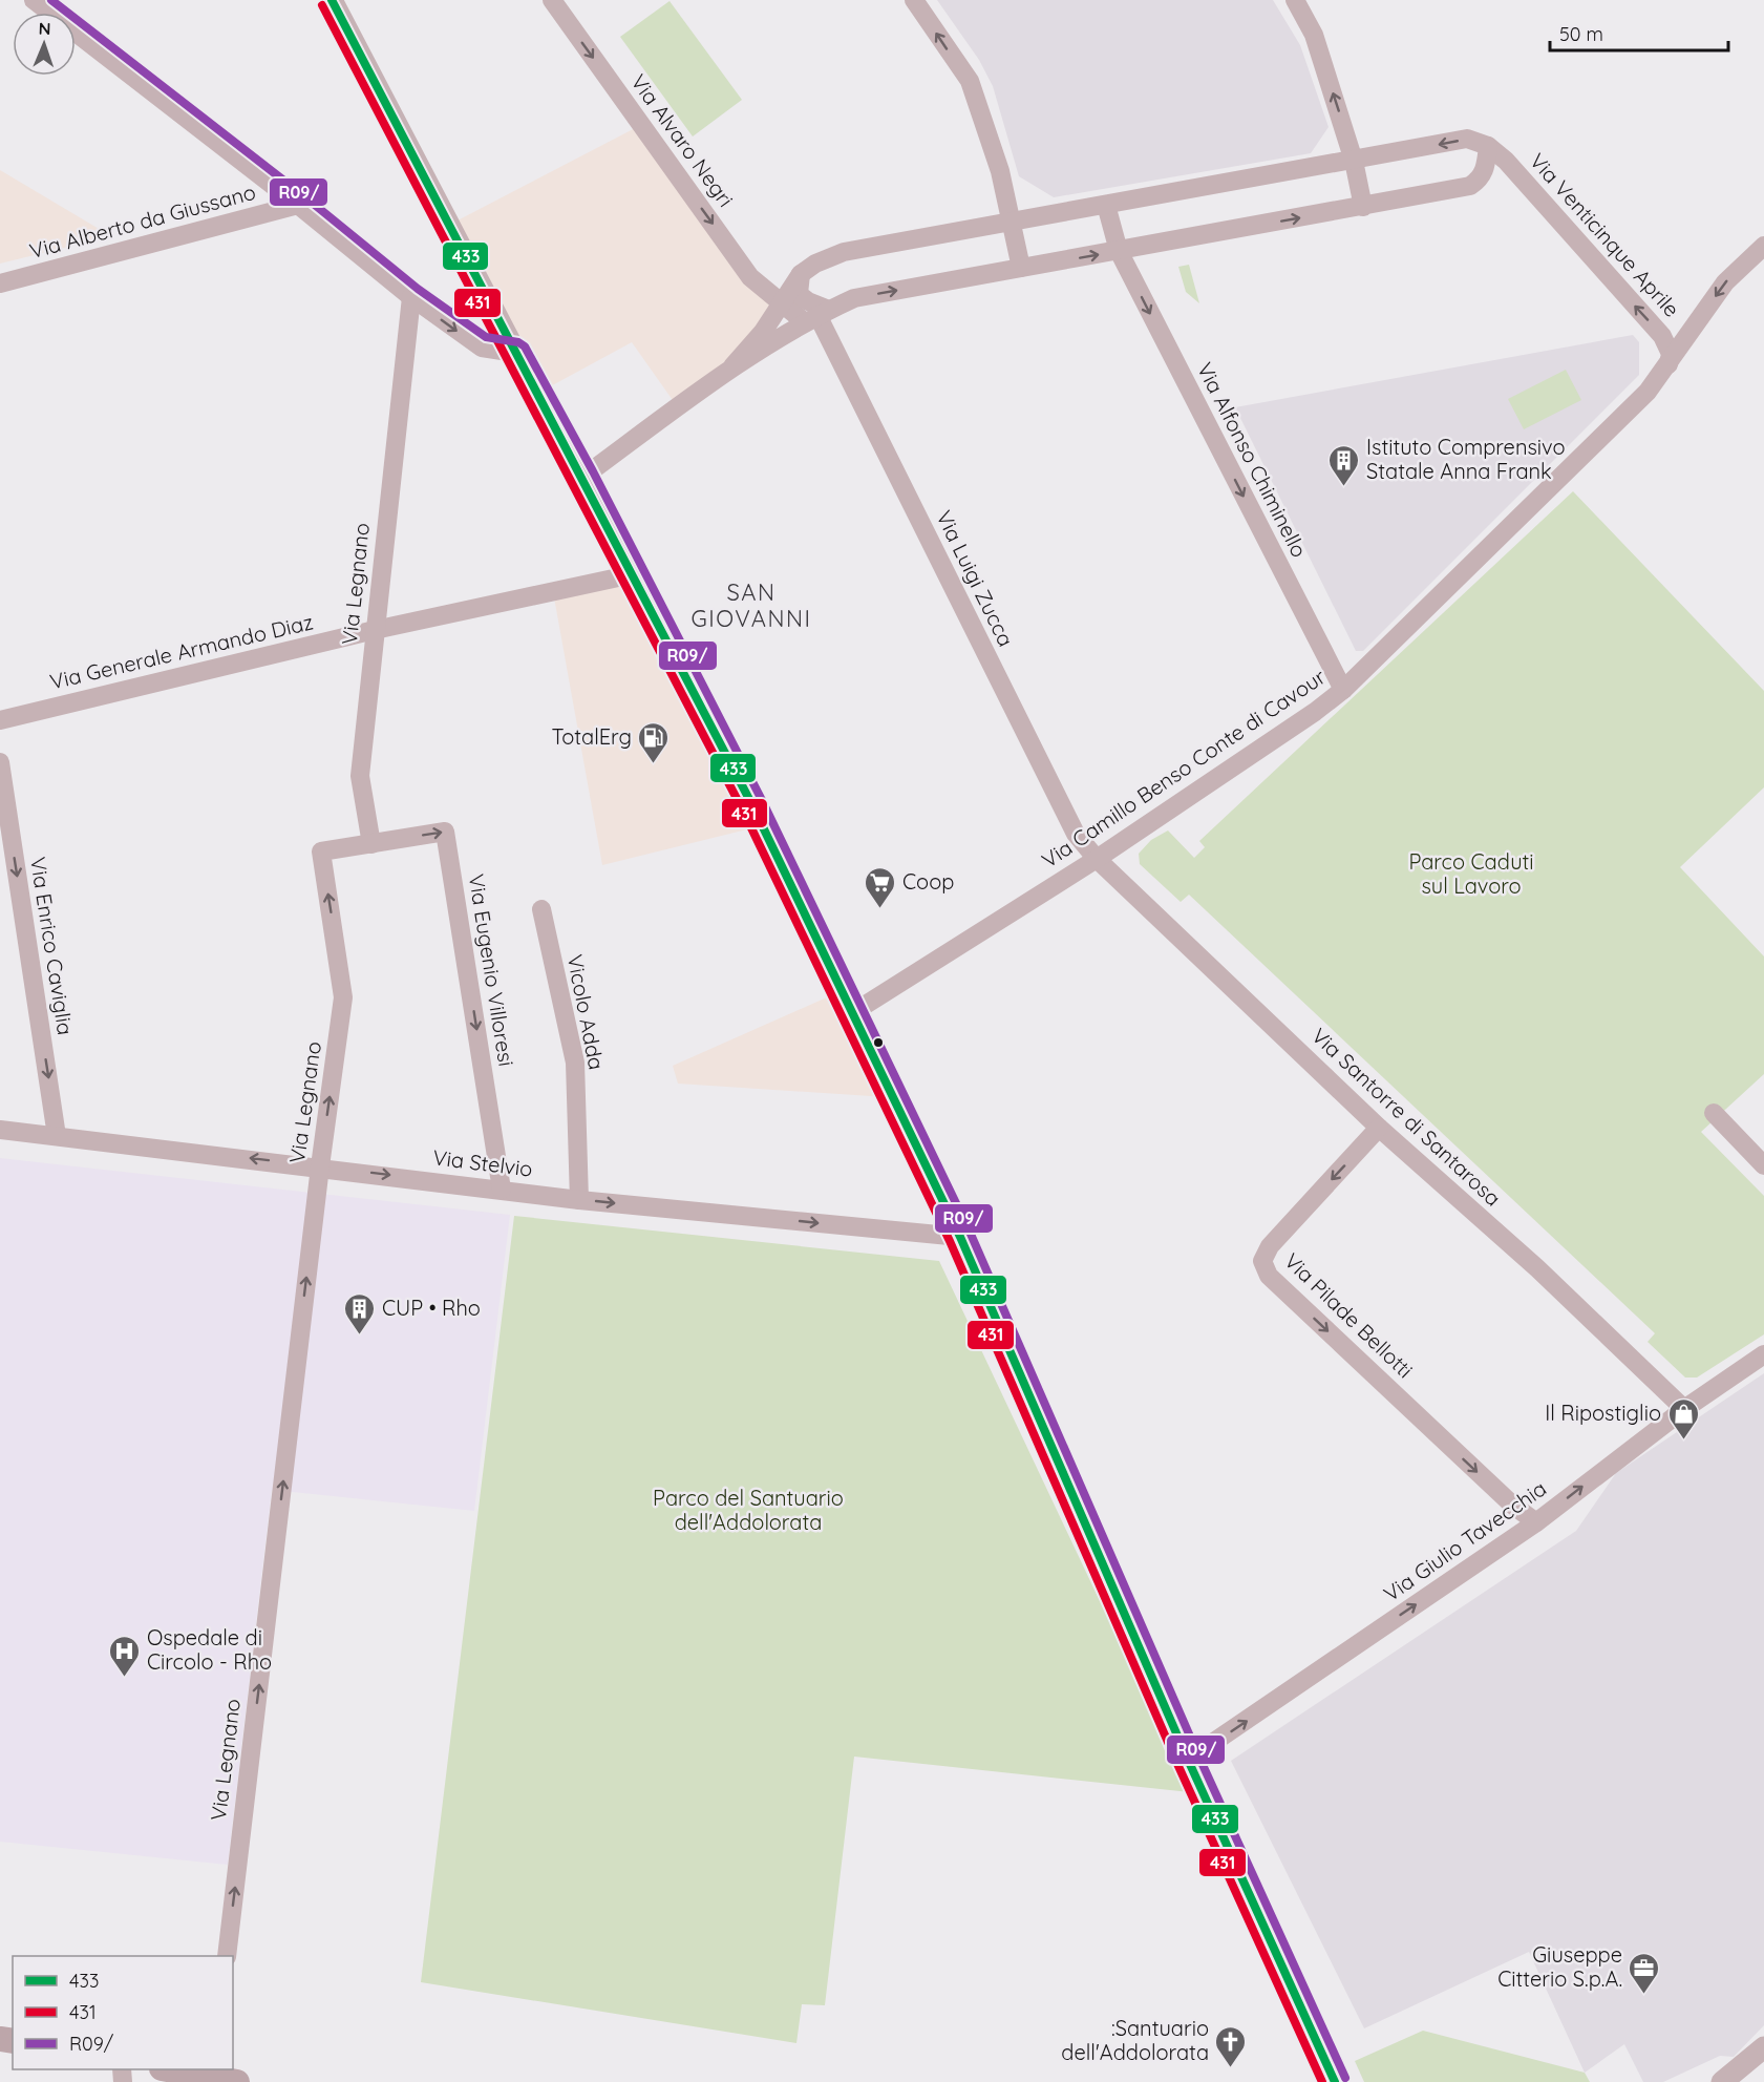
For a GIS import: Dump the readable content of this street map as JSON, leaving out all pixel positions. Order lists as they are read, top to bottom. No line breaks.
{"streets":{"street":["Via Alvaro Negri","Via Alberto da Giussano","Via Venticinque Aprile","Via Alfonso Chiminello","Via Luigi Zucca","Via Legnano","Via Generale Armando Diaz","Via Camillo Benso Conte di Cavour","Via Enrico Caviglia","Via Eugenio Villoresi","Vicolo Adda","Via Santorre di Santarosa","Via Stelvio","Via Pilade Bellotti","Via Giulio Tavecchia"]},"crossings":[["Via Venticinque Aprile","Via Camillo Benso Conte di Cavour"],["Via Alfonso Chiminello","Via Camillo Benso Conte di Cavour"],["Via Luigi Zucca","Via Camillo Benso Conte di Cavour"],["Via Luigi Zucca","Via Santorre di Santarosa"],["Via Legnano","Via Generale Armando Diaz"],["Via Legnano","Via Eugenio Villoresi"],["Via Legnano","Via Stelvio"],["Via Camillo Benso Conte di Cavour","Via Santorre di Santarosa"],["Via Enrico Caviglia","Via Stelvio"],["Via Eugenio Villoresi","Via Stelvio"],["Vicolo Adda","Via Stelvio"],["Via Santorre di Santarosa","Via Pilade Bellotti"],["Via Santorre di Santarosa","Via Giulio Tavecchia"],["Via Pilade Bellotti","Via Giulio Tavecchia"]],"one_way":["Via Alvaro Negri","Via Venticinque Aprile","Via Alfonso Chiminello","Via Legnano","Via Enrico Caviglia","Via Eugenio Villoresi","Via Giulio Tavecchia"],"districts":["SAN GIOVANNI"],"parks":["Parco Caduti sul Lavoro","Parco del Santuario dell'Addolorata"],"places":{"building":["Istituto Comprensivo Statale Anna Frank","CUP • Rho"],"fuel station":["TotalErg"],"supermarket":["Coop"],"shop":["Il Ripostiglio"],"hospital":["Ospedale di Circolo - Rho"],"office":["Giuseppe Citterio S.p.A."],"church":[":Santuario dell'Addolorata"]},"lines":["transit line 433","transit line R09/","transit line 431"],"legend":["433","431","R09/"],"scale_bar":"50 m","north":"top"}
